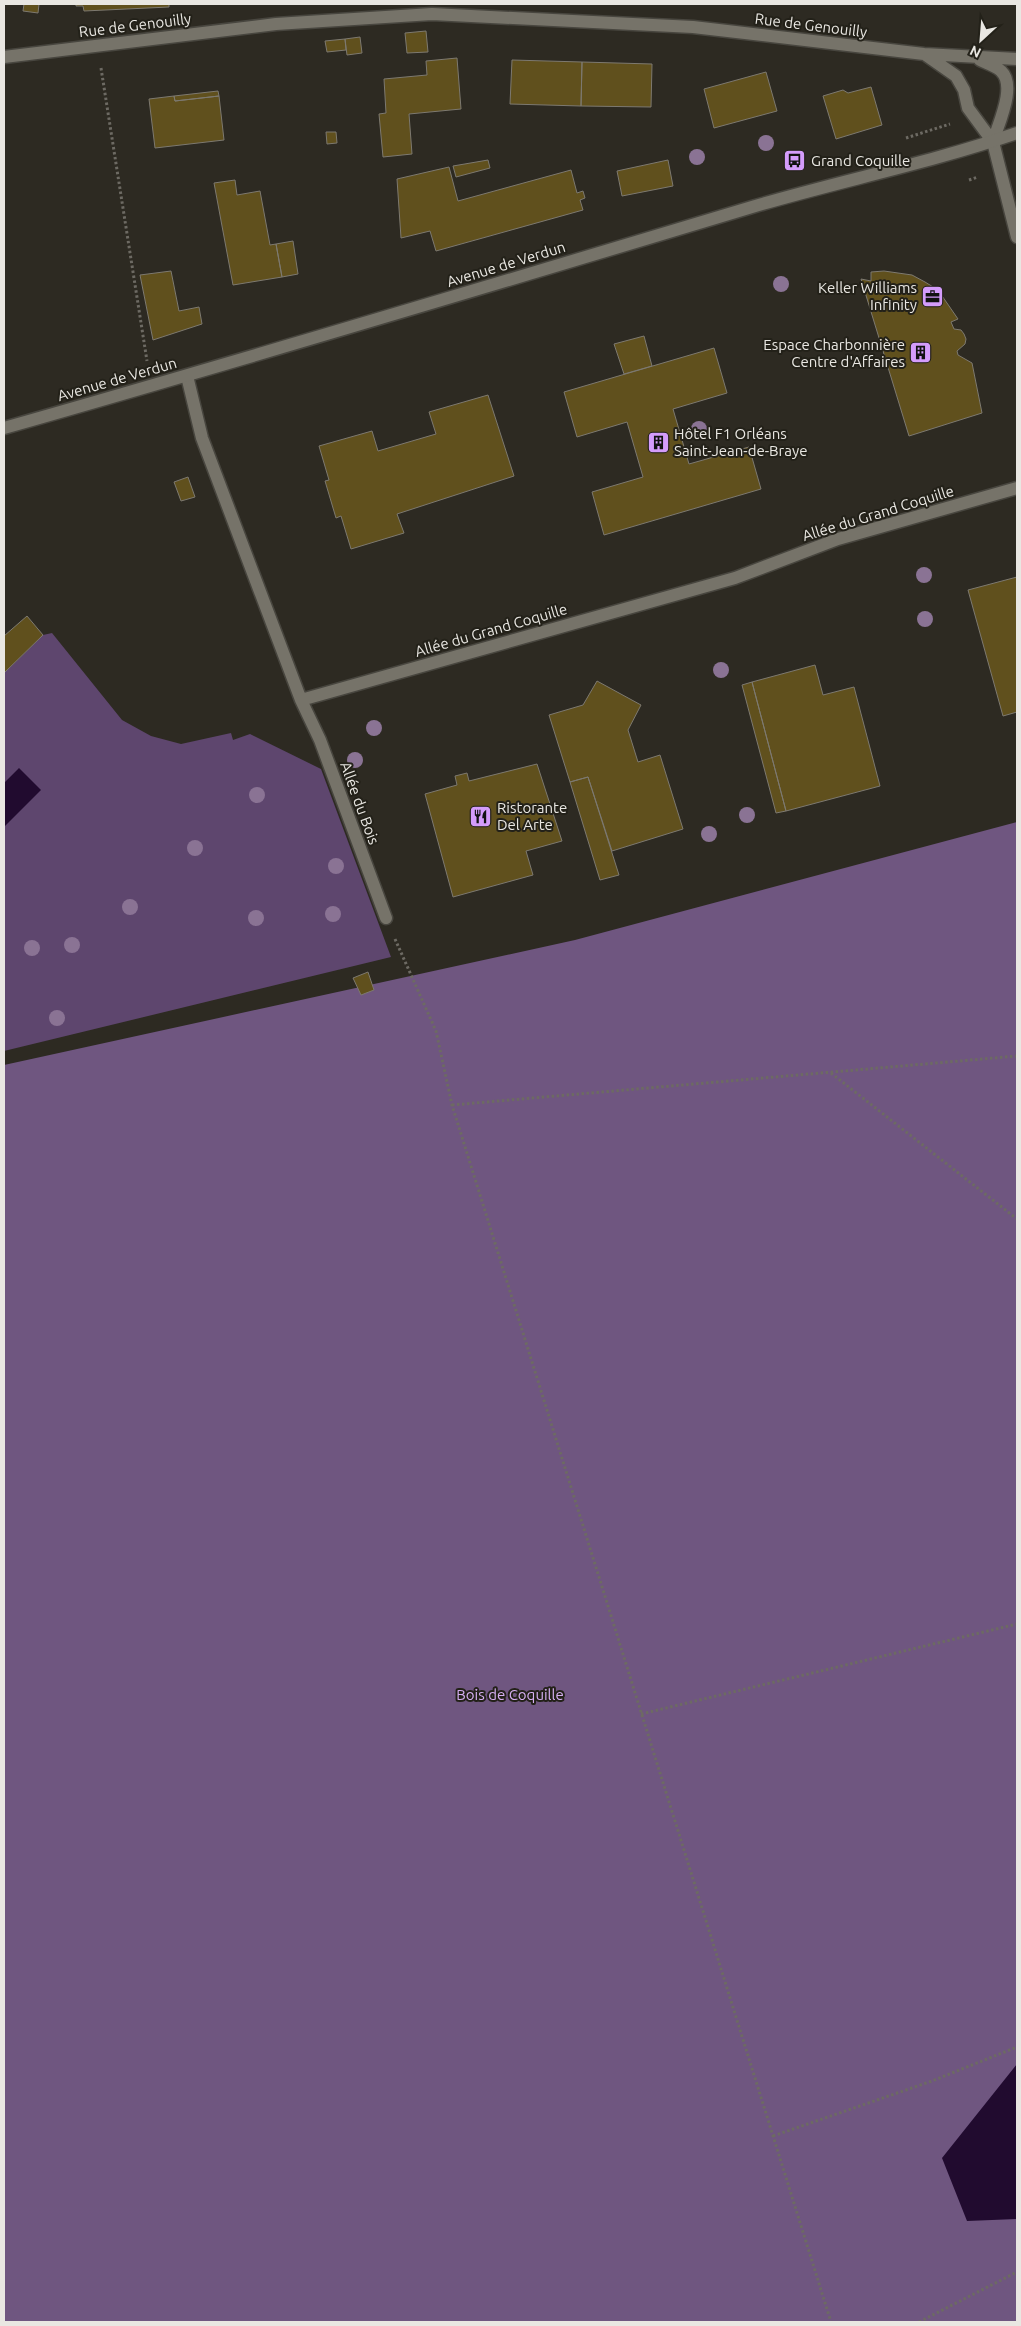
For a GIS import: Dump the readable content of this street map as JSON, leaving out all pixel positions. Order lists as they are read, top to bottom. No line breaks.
{"streets":{"street":["Rue de Genouilly","Avenue de Verdun","Allée du Grand Coquille","Allée du Bois"]},"crossings":[["Allée du Grand Coquille","Allée du Bois"]],"parks":["Bois de Coquille"],"places":{"bus stop":["Grand Coquille"],"office":["Keller Williams Infinity"],"building":["Espace Charbonnière Centre d'Affaires","Hôtel F1 Orléans Saint-Jean-de-Braye"],"restaurant":["Ristorante Del Arte"]},"north":"bottom left"}
